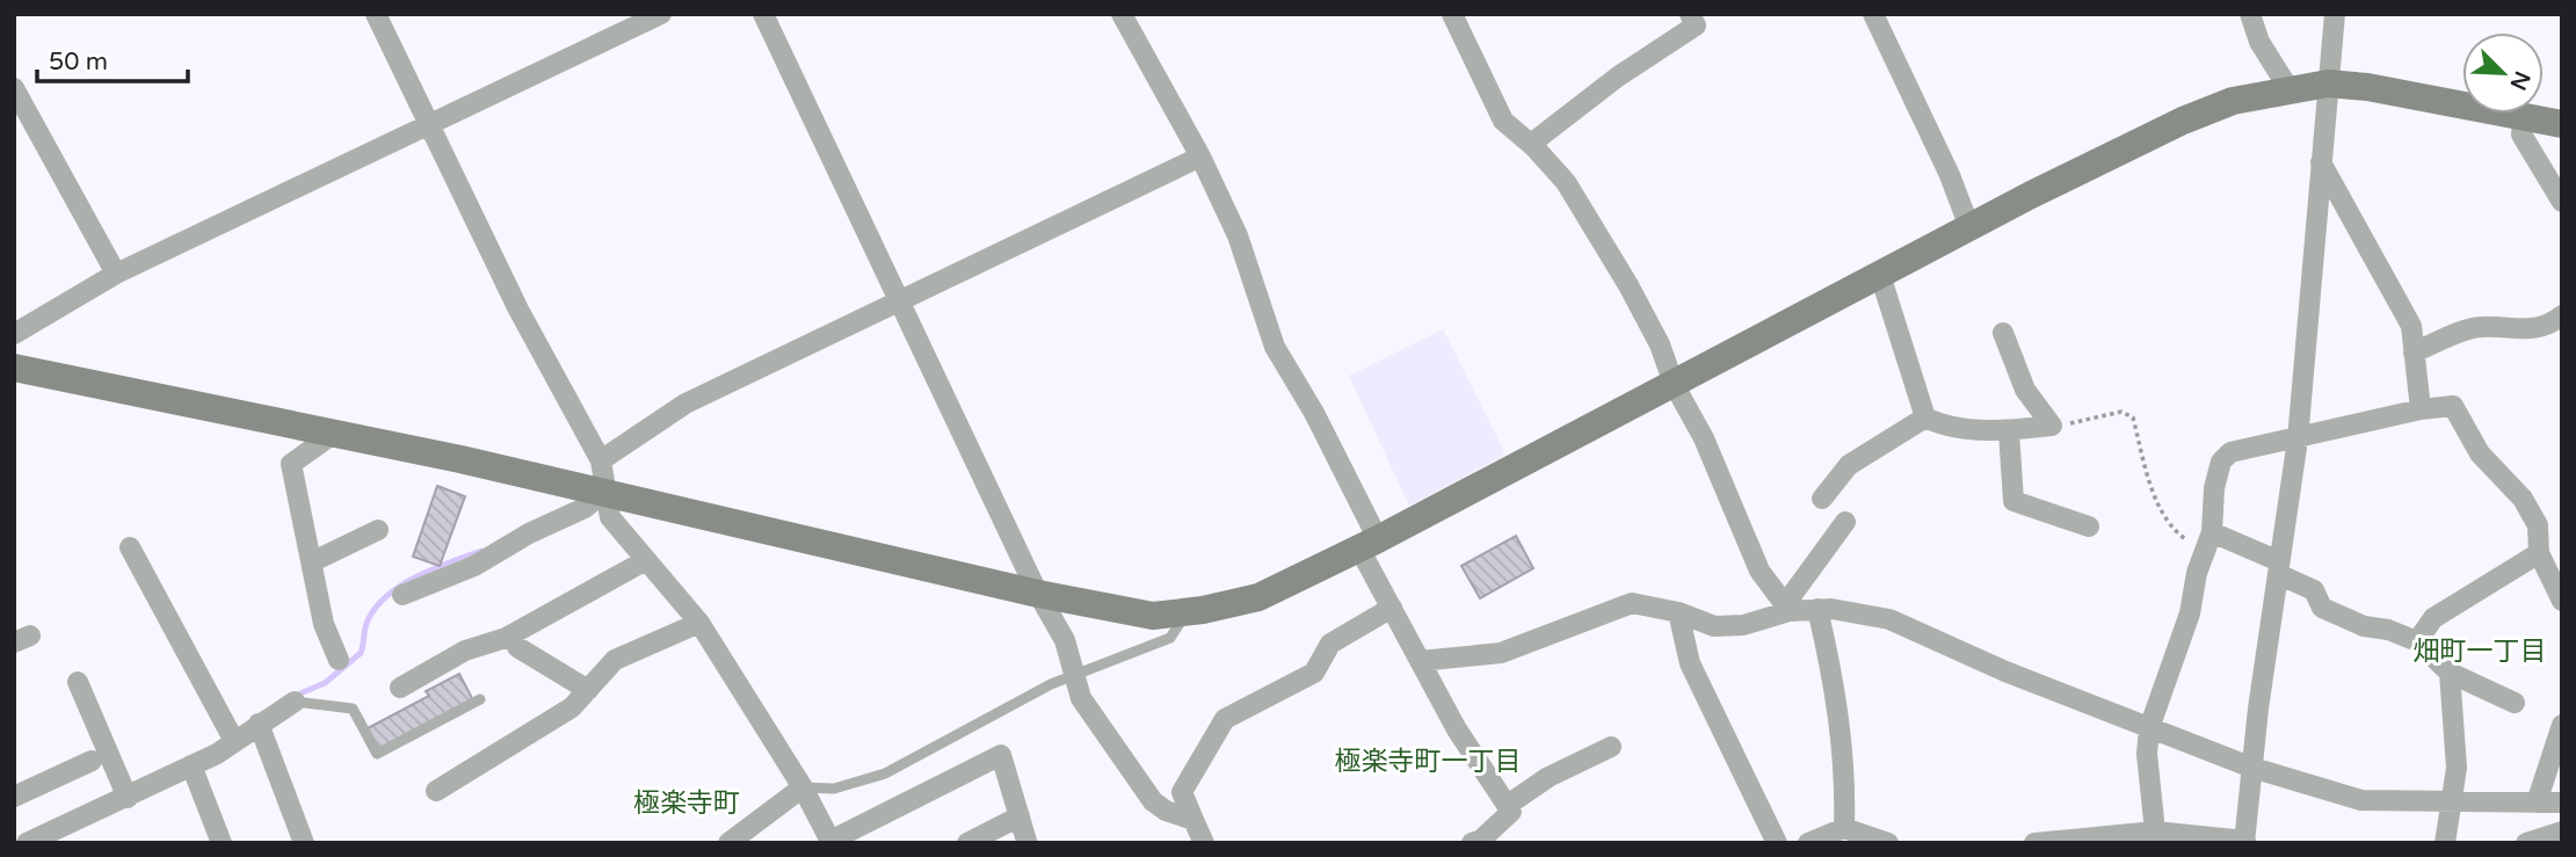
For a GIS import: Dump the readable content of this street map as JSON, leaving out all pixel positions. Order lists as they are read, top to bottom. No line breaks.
{"districts":["畑町一丁目","極楽寺町一丁目","極楽寺町"],"scale_bar":"50 m","north":"bottom right"}
